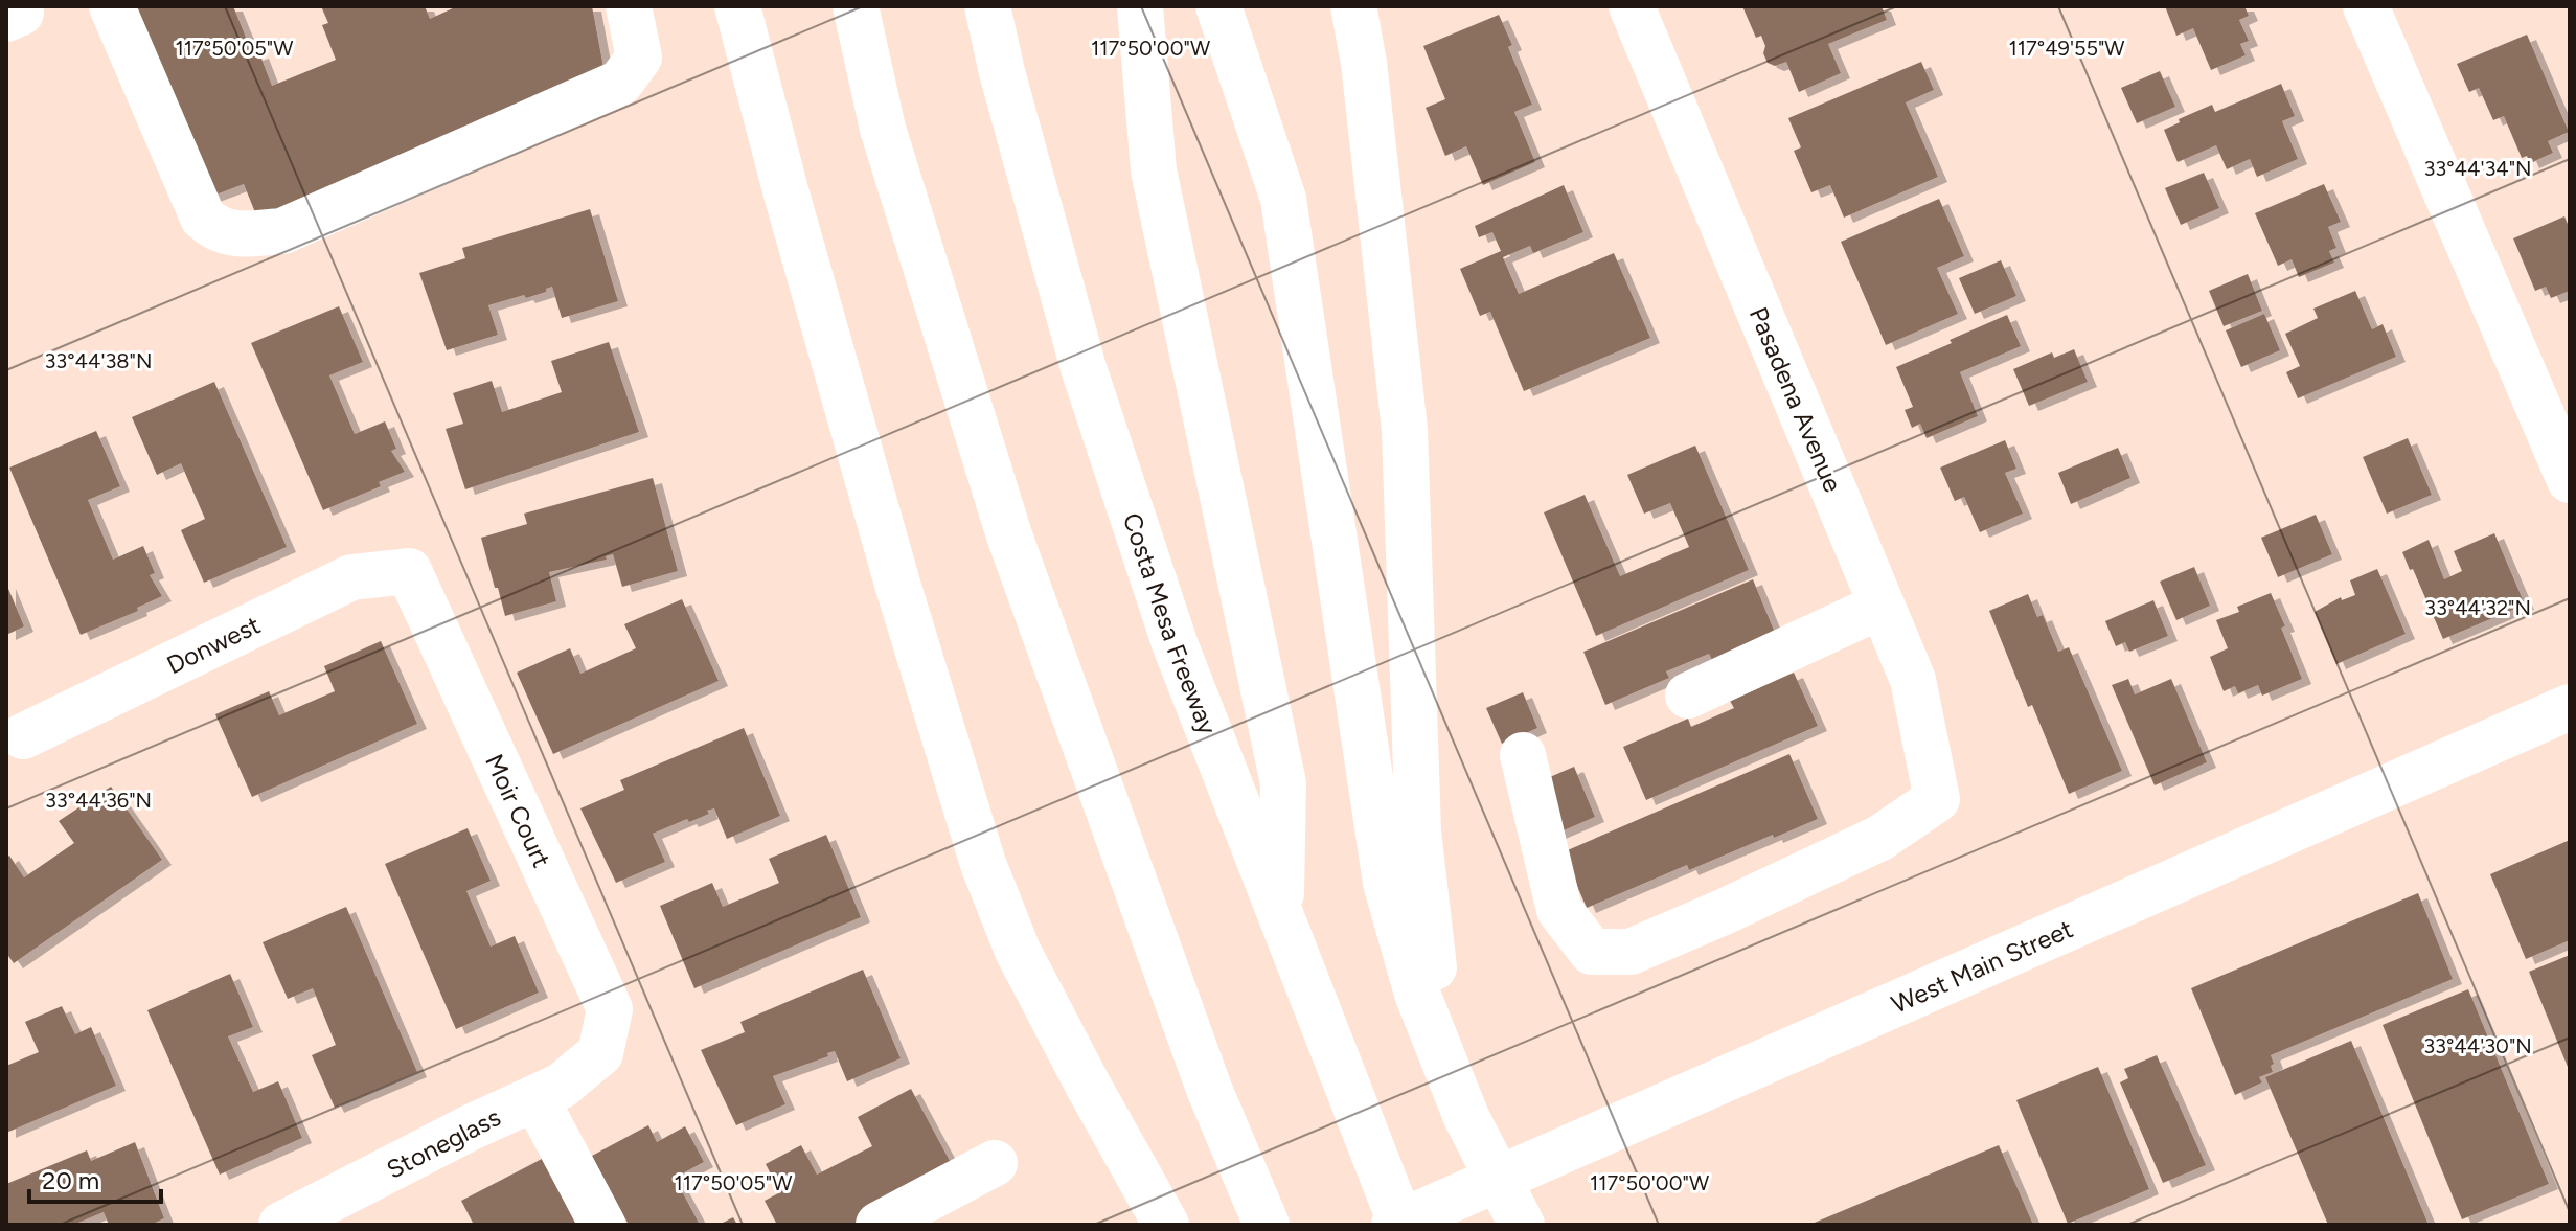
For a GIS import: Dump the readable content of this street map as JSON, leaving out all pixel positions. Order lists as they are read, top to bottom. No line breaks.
{"streets":{"main road":["Pasadena Avenue","Costa Mesa Freeway","Donwest","Moir Court","West Main Street","Stoneglass"]},"crossings":[["Donwest","Moir Court"],["Moir Court","Stoneglass"]],"scale_bar":"20 m","coordinates":["117°50'05\"W","117°50'00\"W","117°49'55\"W","33°44'34\"N","33°44'38\"N","33°44'32\"N","33°44'36\"N","33°44'30\"N"]}
